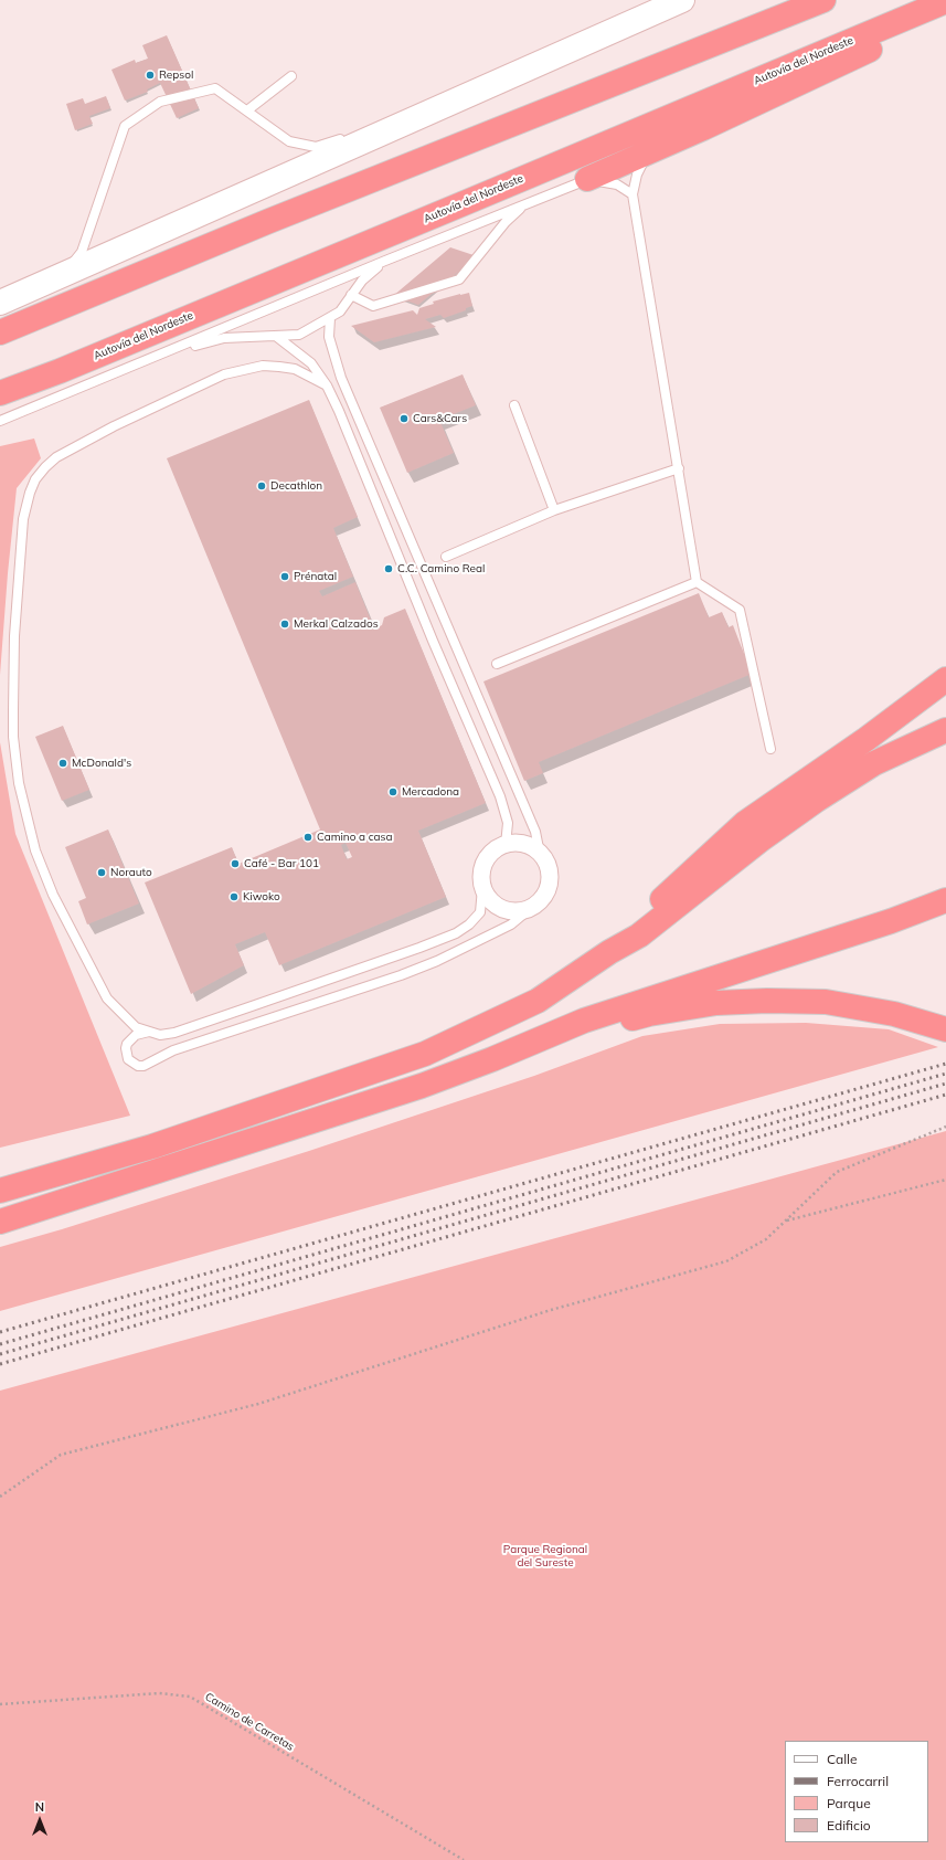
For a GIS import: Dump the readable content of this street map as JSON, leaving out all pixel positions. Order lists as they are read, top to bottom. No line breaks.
{"streets":{"highway":["Autovía del Nordeste"],"path":["Camino de Carretas"]},"parks":["Parque Regional del Sureste"],"places":["Repsol","Cars&Cars","Decathlon","C.C. Camino Real","Prénatal","Merkal Calzados","McDonald's","Mercadona","Camino a casa","Café - Bar 101","Norauto","Kiwoko"],"legend":["Calle","Ferrocarril","Parque","Edificio"],"north":"top"}
